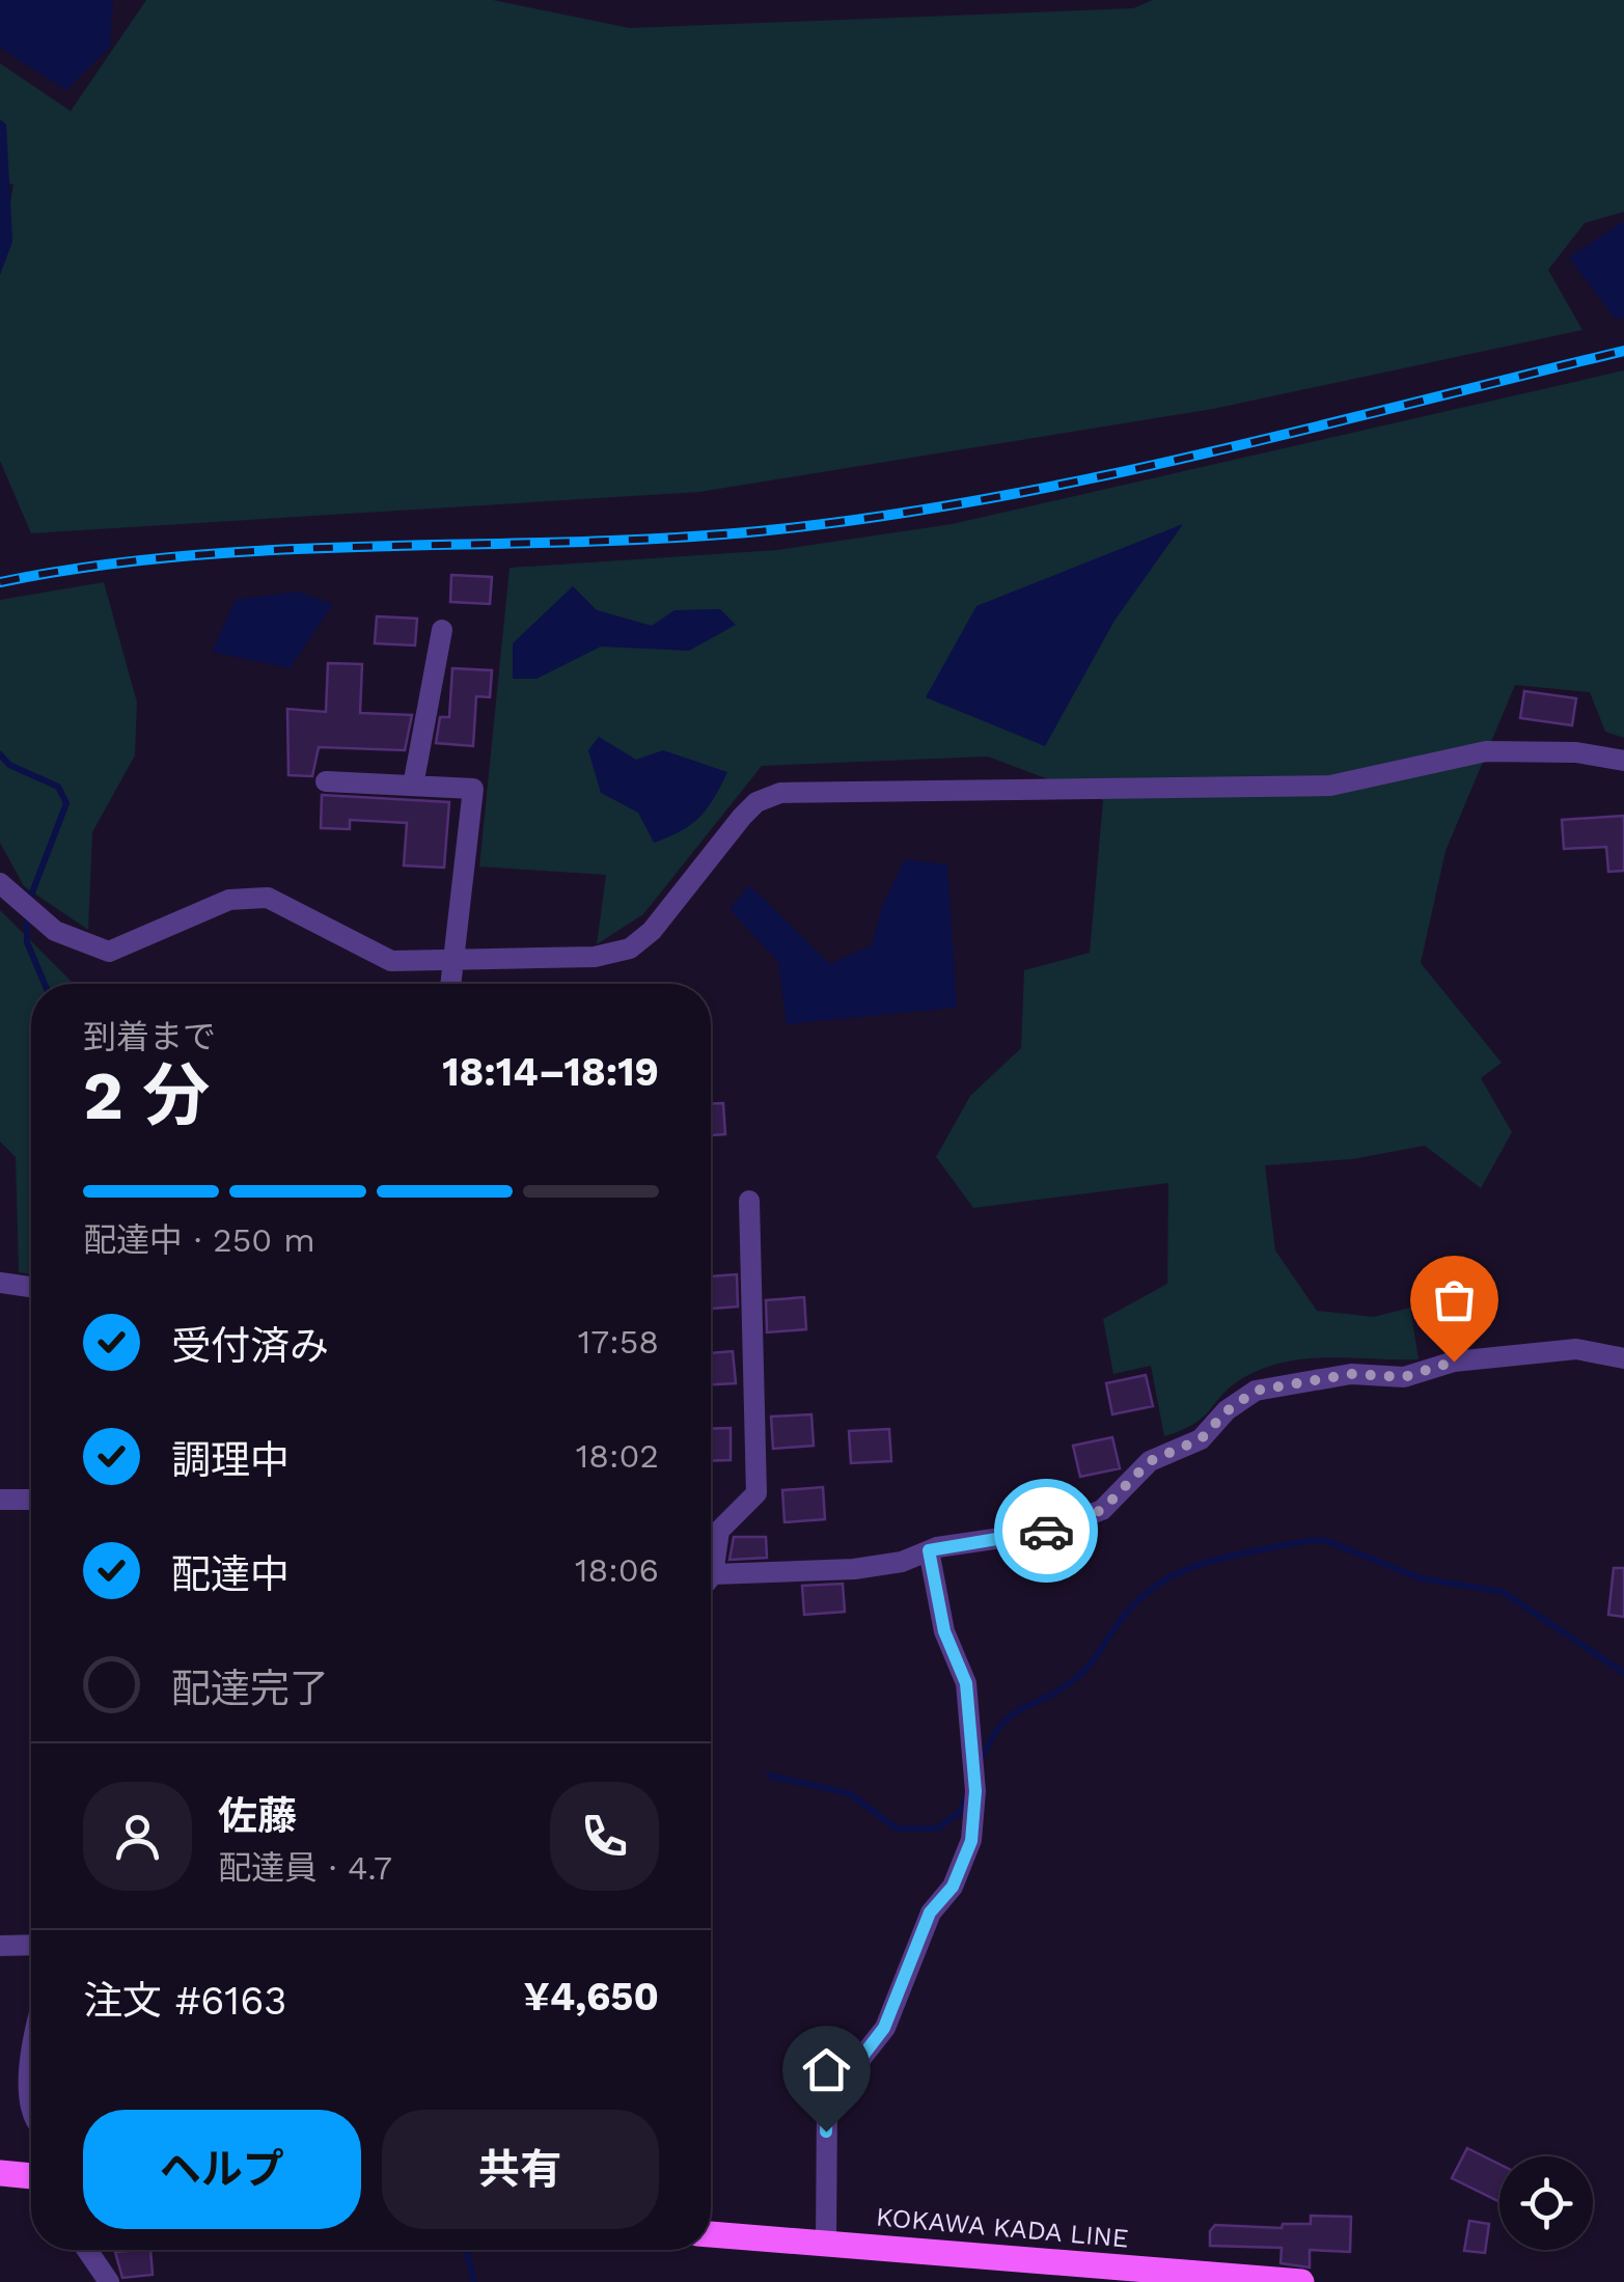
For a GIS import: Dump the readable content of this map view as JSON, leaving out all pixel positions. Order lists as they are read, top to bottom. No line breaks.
{"streets":{"main road":["KOKAWA KADA LINE"]},"page":{"heading":["2 分","到着まで","18:14–18:19"],"panel":["佐藤","配達員 · 4.7","注文 #6163","¥4,650"],"bar":"配達中 · 250 m","list":[["受付済み","17:58"],["調理中","18:02"],["配達中","18:06"],"配達完了"],"buttons":["ヘルプ","共有"]}}
